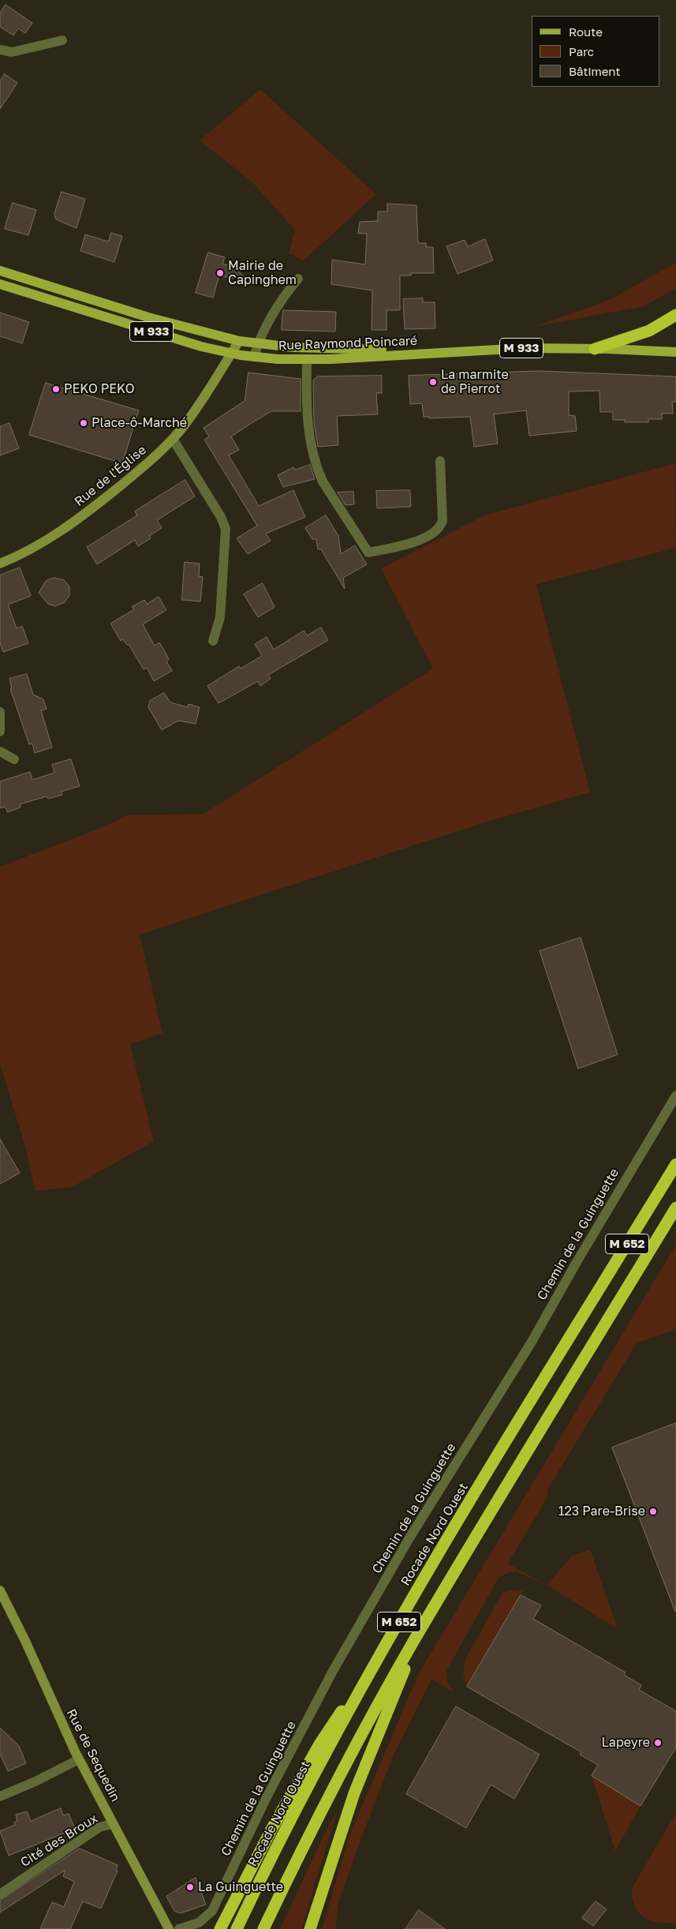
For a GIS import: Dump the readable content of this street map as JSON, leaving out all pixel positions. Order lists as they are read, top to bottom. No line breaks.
{"streets":{"highway":["M 652","Rocade Nord Ouest"],"main road":["M 933","Rue Raymond Poincaré"],"street":["Rue de l'Église","Chemin de la Guinguette","Rue de Sequedin","Cité des Broux"]},"crossings":[["Rue Raymond Poincaré","Rue de l'Église"],["Rue de Sequedin","Cité des Broux"]],"places":["Mairie de Capinghem","La marmite de Pierrot","PEKO PEKO","Place-ô-Marché","123 Pare-Brise","Lapeyre","La Guinguette"],"legend":["Route","Parc","Bâtiment"]}
